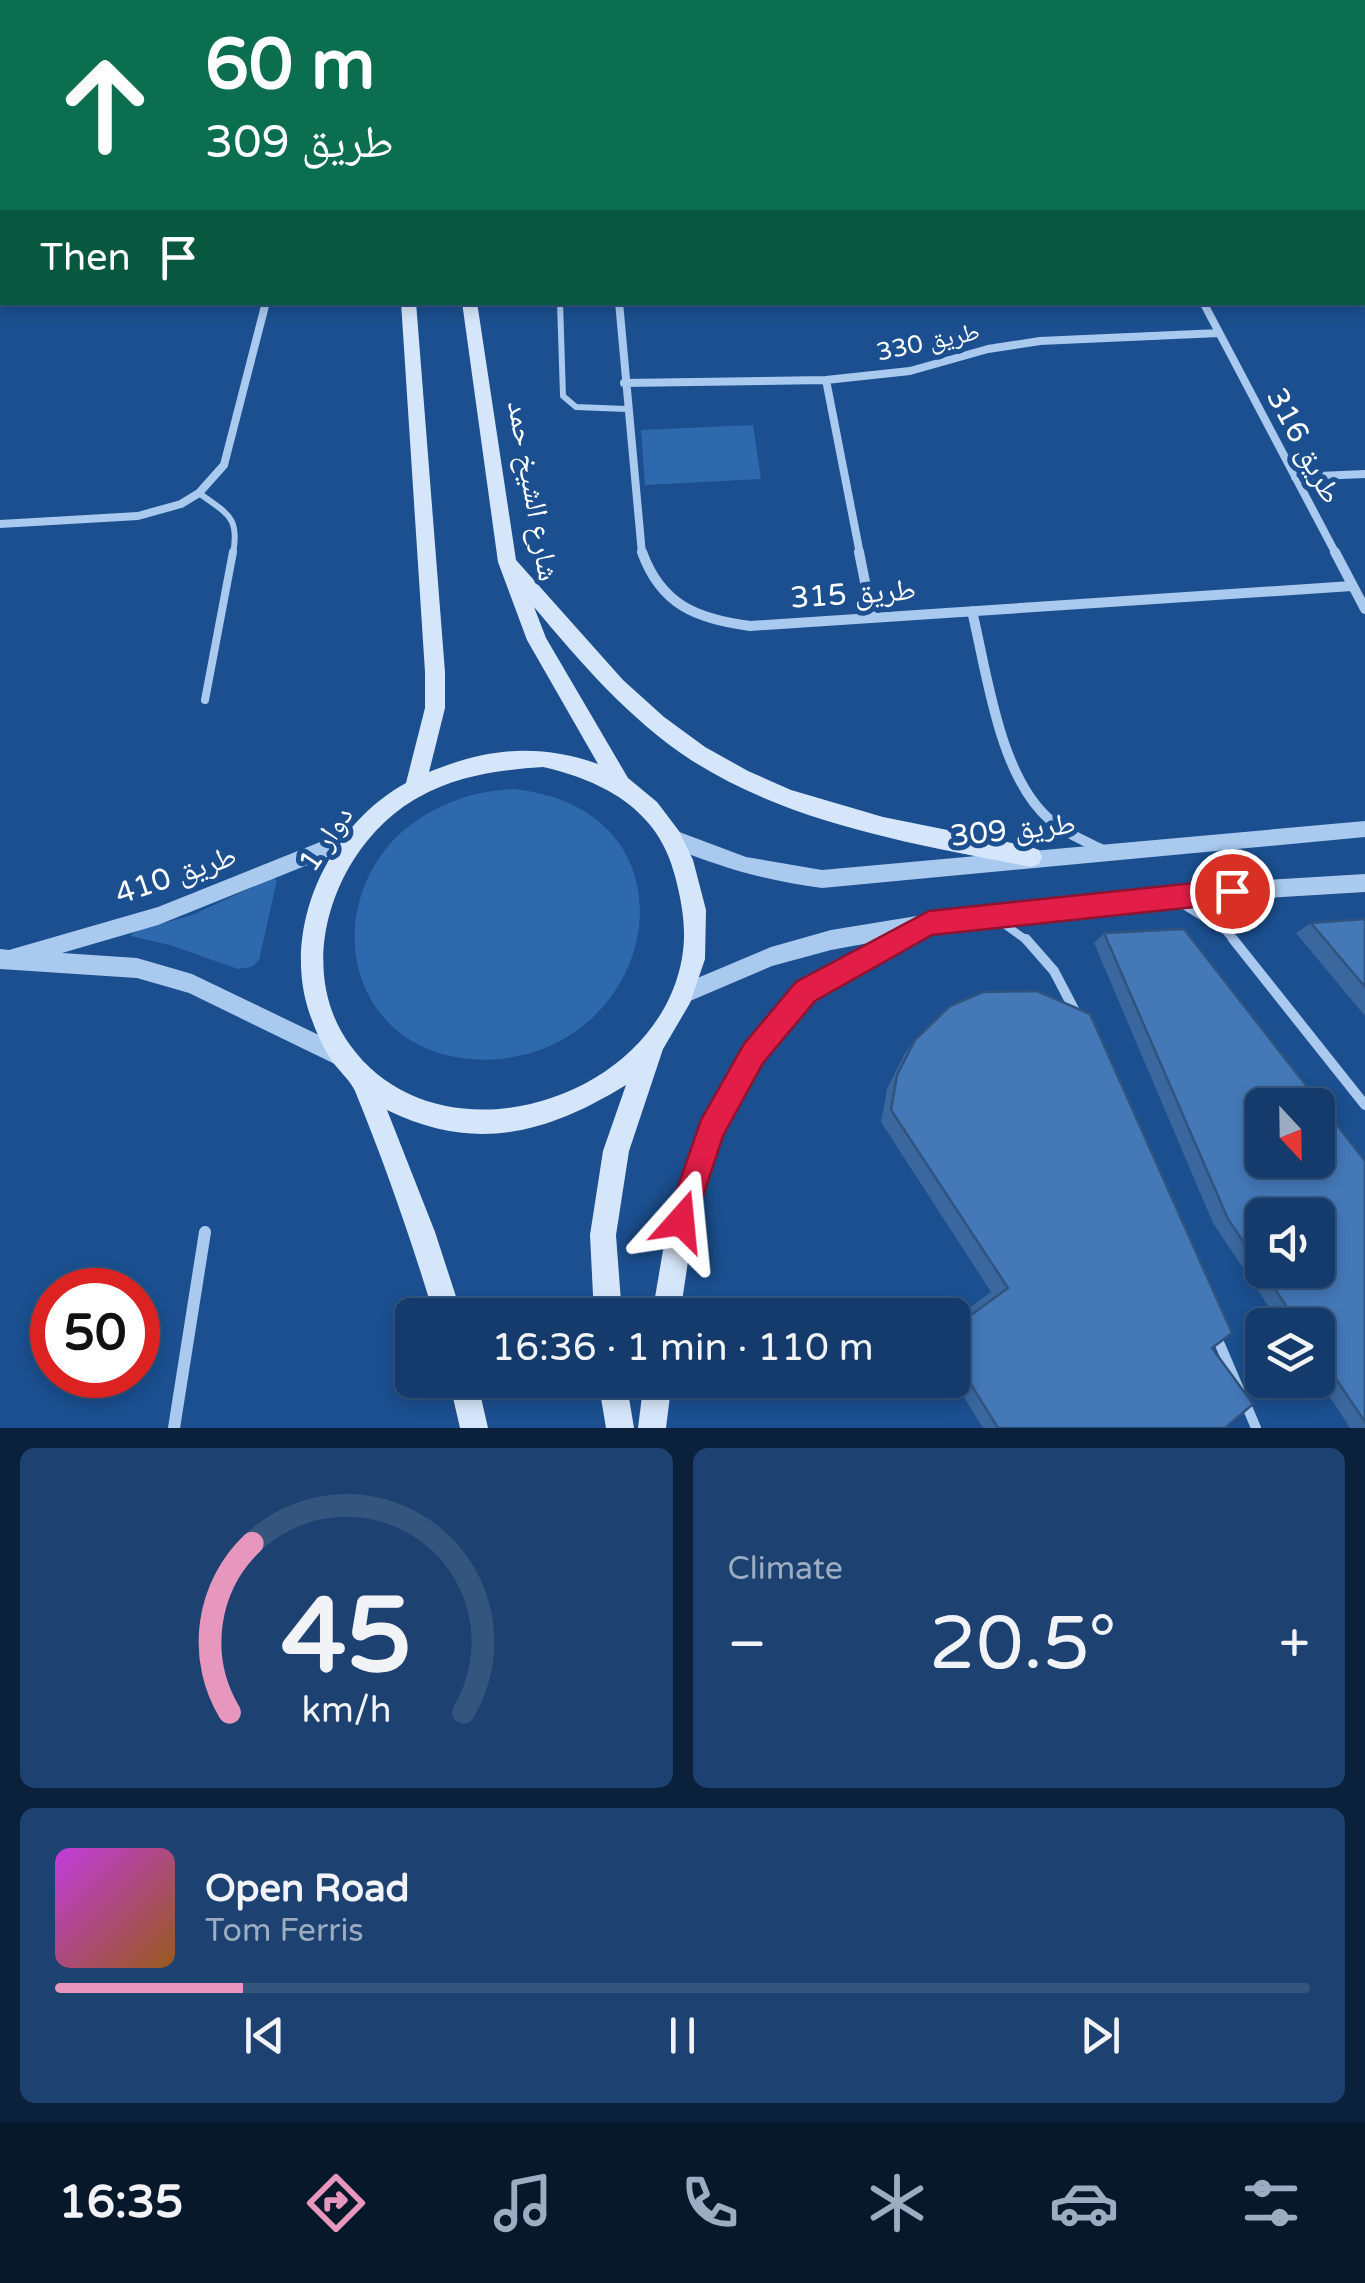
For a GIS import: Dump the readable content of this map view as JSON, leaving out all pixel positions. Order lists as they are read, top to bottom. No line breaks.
{"streets":{"main road":["شارع الشيخ حمد","دوار 1"],"street":["طريق 330","طريق 316","طريق 315","طريق 309","طريق 410"]},"crossings":[["طريق 330","طريق 316"],["طريق 330","طريق 315"],["طريق 316","طريق 315"],["شارع الشيخ حمد","دوار 1"],["طريق 309","دوار 1"],["دوار 1","طريق 410"]],"north":"bottom","page":{"turn":["60 m","طريق 309"],"then":"Then","limit":"50","trip":"16:36 · 1 min · 110 m","tile":"Climate","heat":["−","20.5°","+"],"song":["Open Road","Tom Ferris"],"tabs":"16:35","gauge":["45","km/h"]}}
